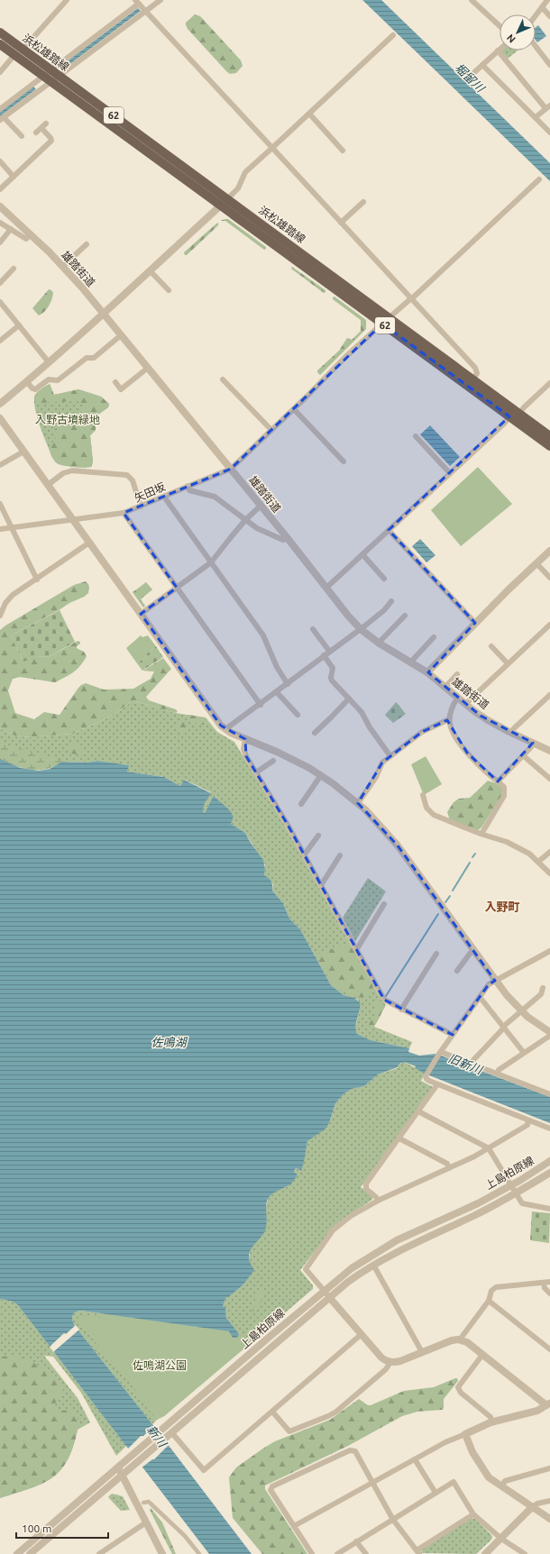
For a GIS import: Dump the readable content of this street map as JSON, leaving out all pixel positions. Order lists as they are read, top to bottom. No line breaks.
{"streets":{"main road":["浜松雄踏線","62"],"street":["雄踏街道","矢田坂","上島柏原線"]},"crossings":[["雄踏街道","矢田坂"]],"districts":["入野町"],"water":["堀留川","佐鳴湖","旧新川","新川"],"parks":["入野古墳緑地","佐鳴湖公園"],"scale_bar":"100 m","north":"bottom left"}
